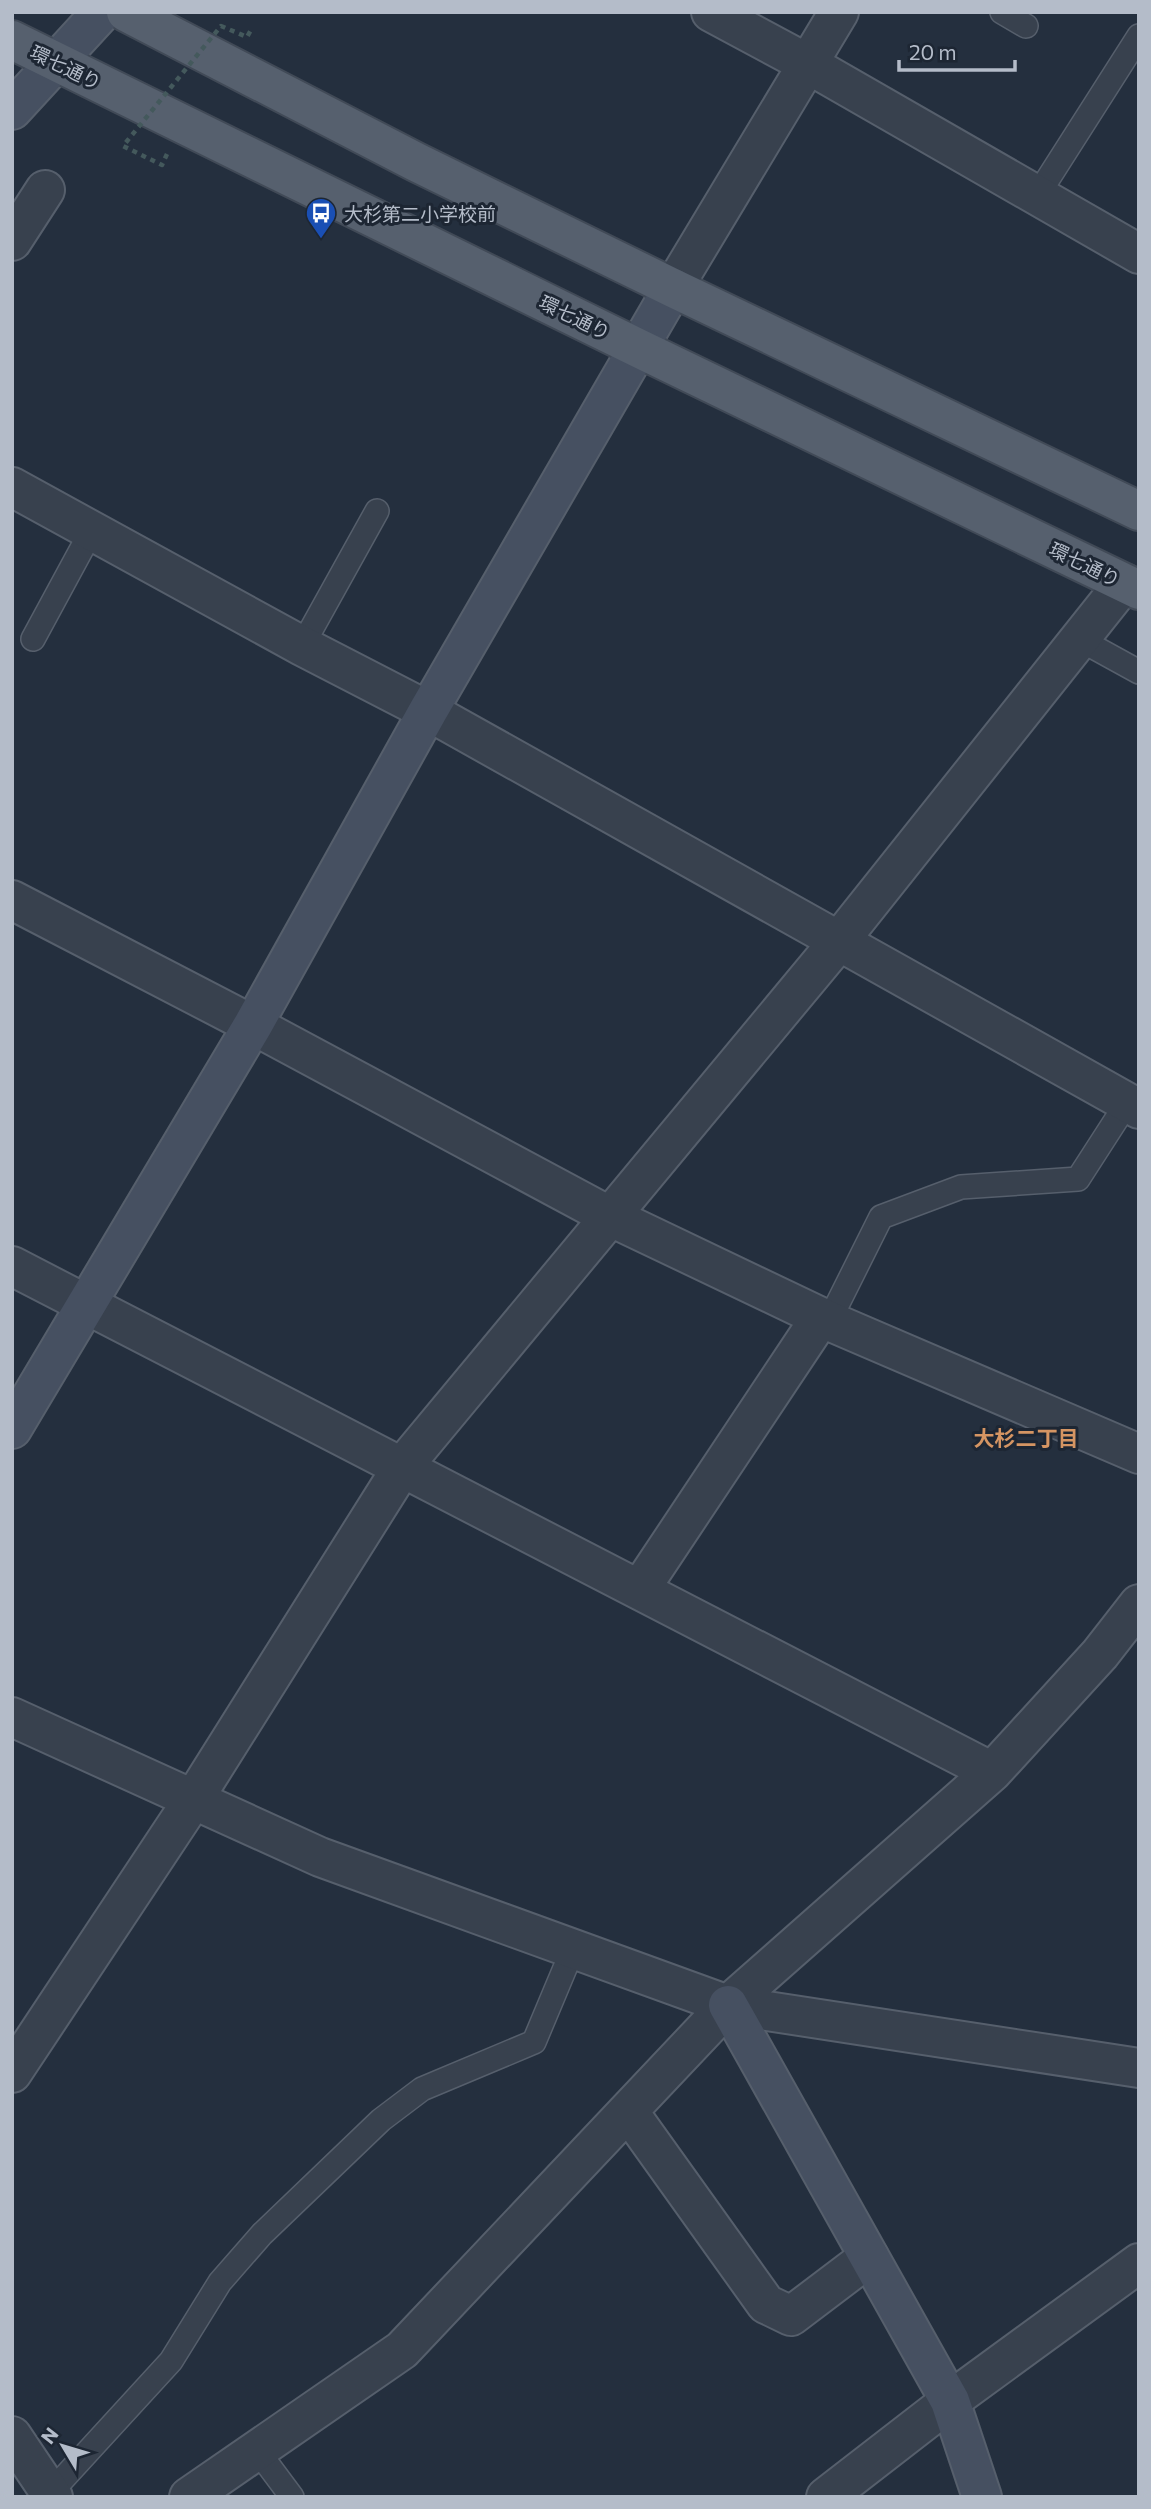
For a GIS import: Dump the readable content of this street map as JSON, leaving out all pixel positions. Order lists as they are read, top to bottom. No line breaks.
{"streets":{"main road":["環七通り"]},"districts":["大杉二丁目"],"places":{"bus stop":["大杉第二小学校前"]},"scale_bar":"20 m","north":"top left"}
